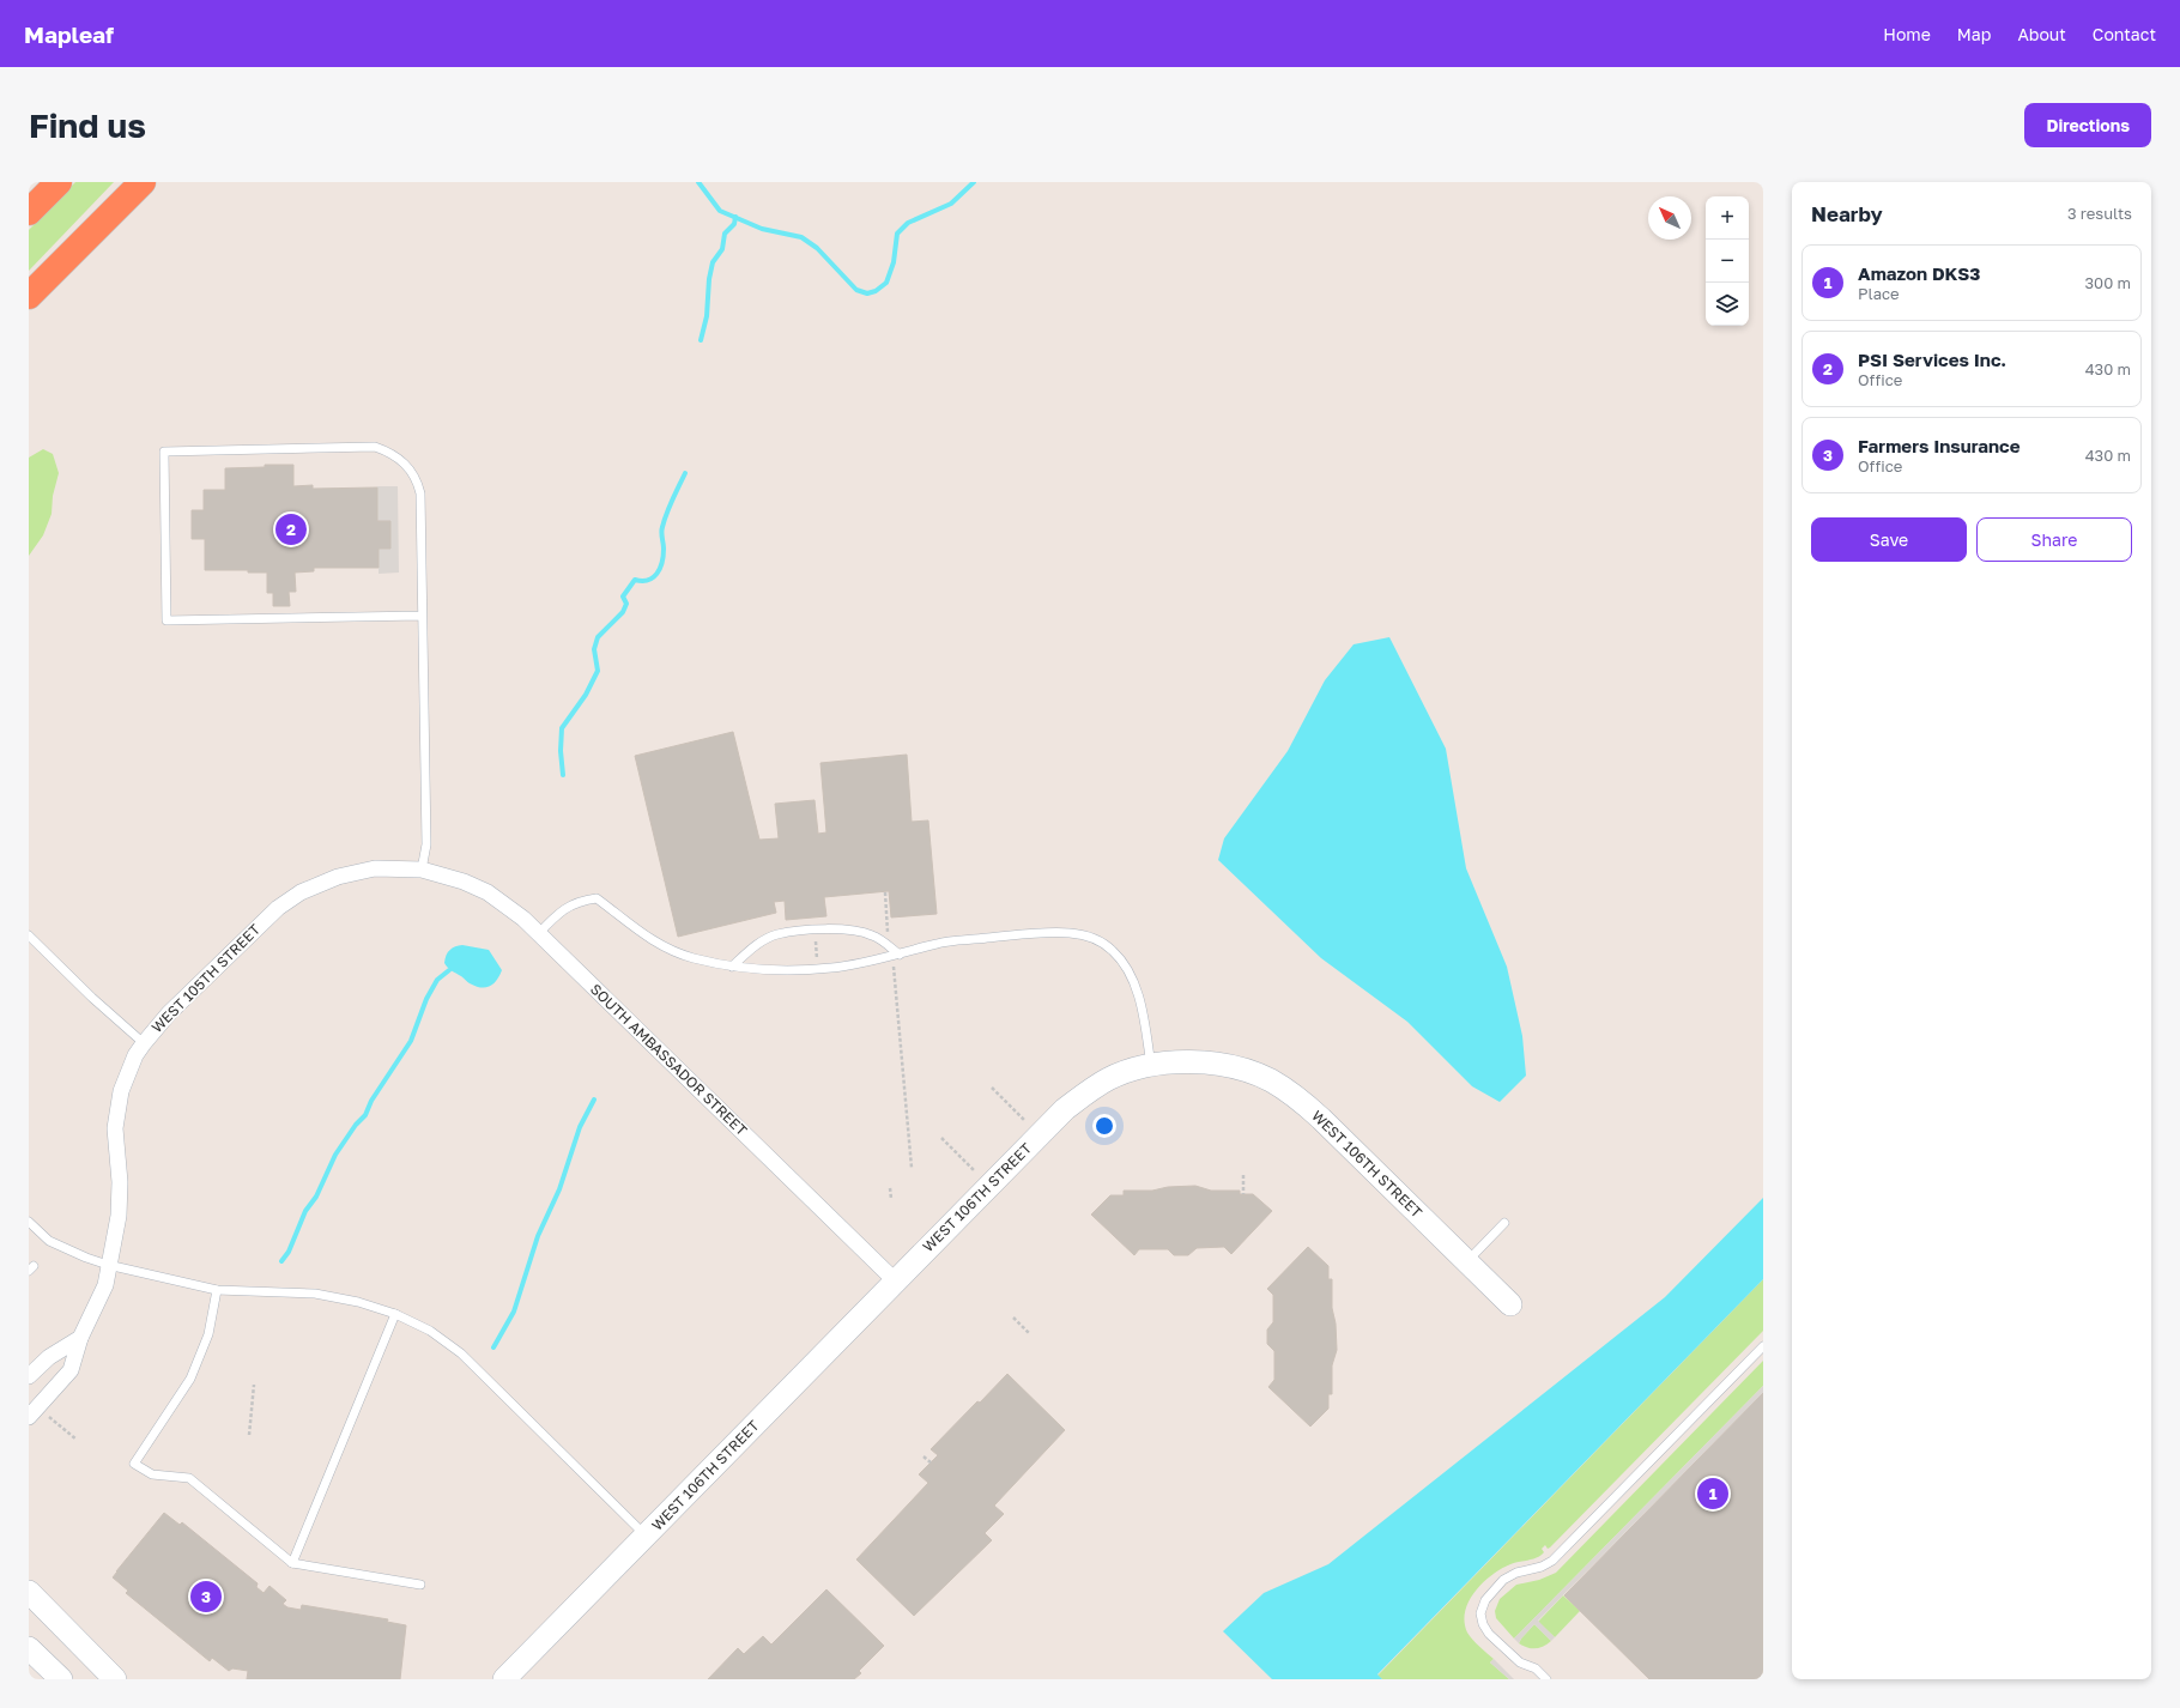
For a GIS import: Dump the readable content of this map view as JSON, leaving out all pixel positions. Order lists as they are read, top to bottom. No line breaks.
{"streets":{"street":["WEST 105TH STREET","SOUTH AMBASSADOR STREET","WEST 106TH STREET"]},"crossings":[["WEST 105TH STREET","SOUTH AMBASSADOR STREET"],["SOUTH AMBASSADOR STREET","WEST 106TH STREET"]],"north":"top left","page":{"header":"Mapleaf","nav":["Home","Map","About","Contact"],"buttons":["Directions",["Save","Share"]],"title":"Find us","heading":["Nearby","3 results"],"map_buttons":["+","−"],"list":[{"mark":"1","name":"Amazon DKS3","note":"Place","value":"300 m"},{"mark":"2","name":"PSI Services Inc.","note":"Office","value":"430 m"},{"mark":"3","name":"Farmers Insurance","note":"Office","value":"430 m"}],"pins":["2","1","3"]}}
